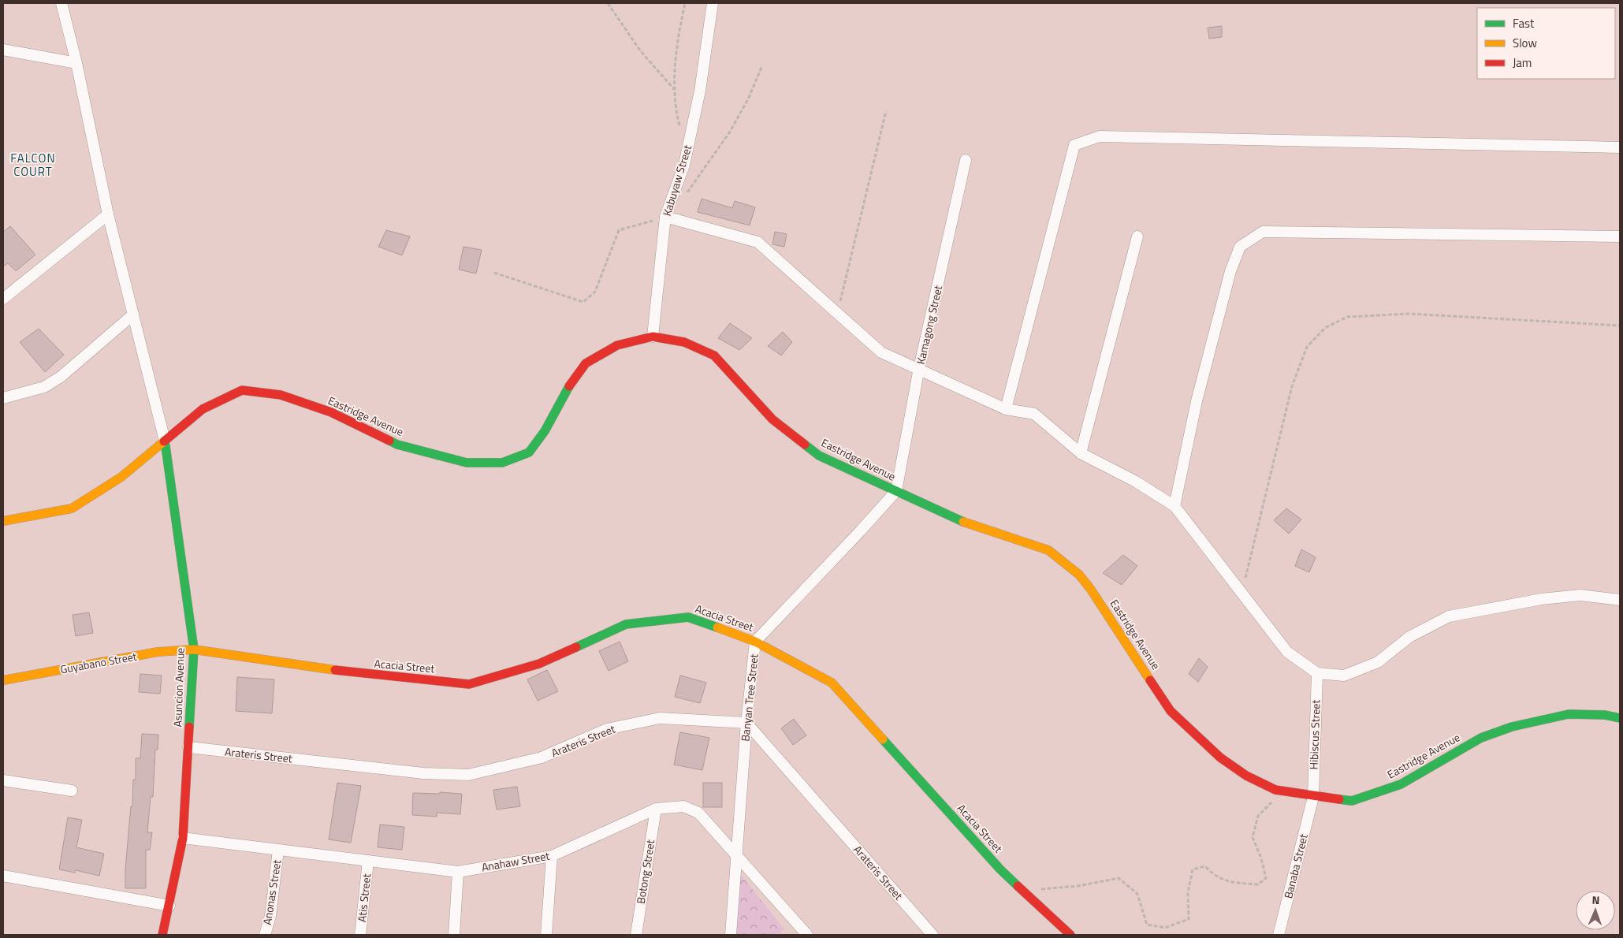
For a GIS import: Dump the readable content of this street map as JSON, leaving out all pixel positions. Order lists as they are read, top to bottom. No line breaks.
{"streets":{"street":["Kabuyaw Street","Kamagong Street","Eastridge Avenue","Acacia Street","Guyabano Street","Asuncion Avenue","Banyan Tree Street","Hibiscus Street","Arateris Street","Anahaw Street","Banaba Street","Botong Street","Anonas Street","Atis Street"]},"crossings":[["Kabuyaw Street","Eastridge Avenue"],["Kamagong Street","Eastridge Avenue"],["Kamagong Street","Banyan Tree Street"],["Eastridge Avenue","Asuncion Avenue"],["Eastridge Avenue","Banyan Tree Street"],["Eastridge Avenue","Hibiscus Street"],["Eastridge Avenue","Banaba Street"],["Acacia Street","Guyabano Street"],["Acacia Street","Asuncion Avenue"],["Acacia Street","Banyan Tree Street"],["Guyabano Street","Asuncion Avenue"],["Asuncion Avenue","Arateris Street"],["Asuncion Avenue","Anahaw Street"],["Banyan Tree Street","Arateris Street"],["Banyan Tree Street","Anahaw Street"],["Hibiscus Street","Banaba Street"],["Anahaw Street","Botong Street"],["Anahaw Street","Anonas Street"],["Anahaw Street","Atis Street"]],"districts":["FALCON COURT"],"legend":["Fast","Slow","Jam"],"north":"top"}
